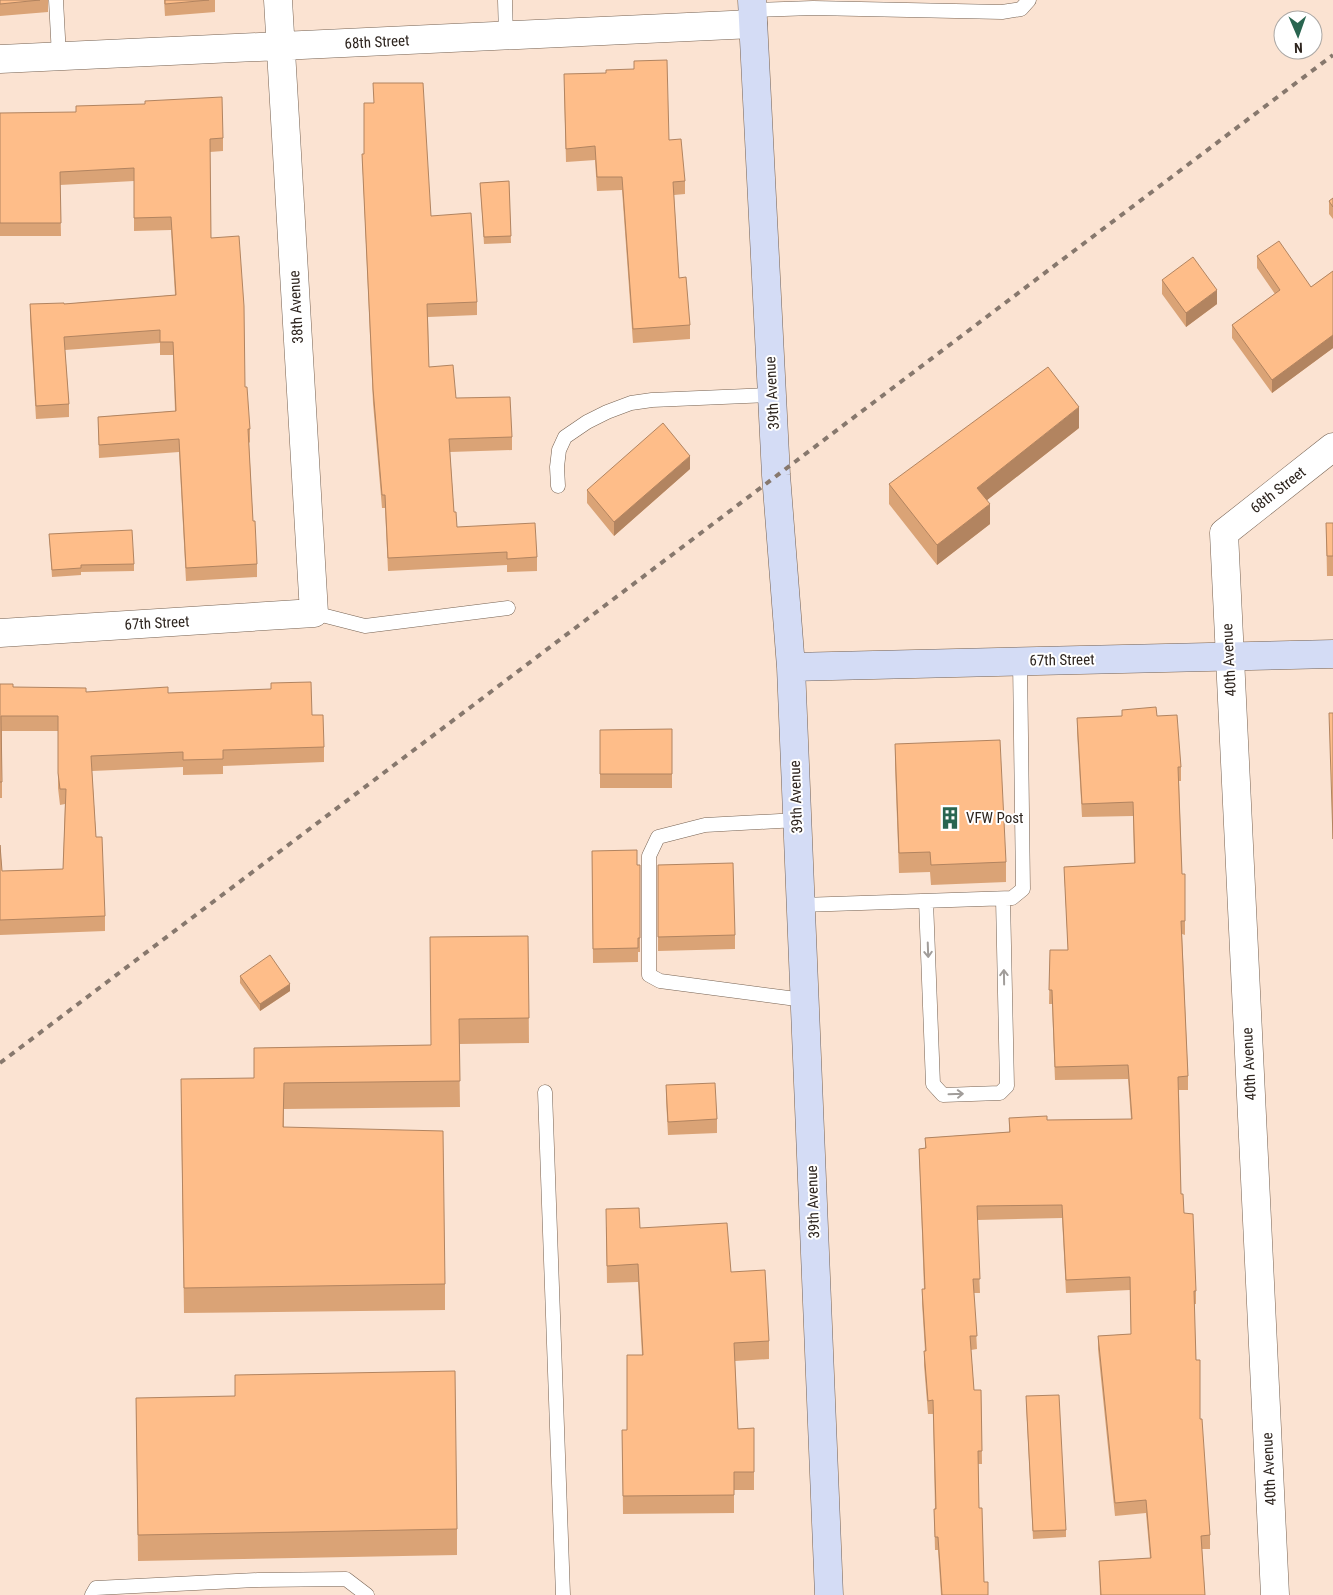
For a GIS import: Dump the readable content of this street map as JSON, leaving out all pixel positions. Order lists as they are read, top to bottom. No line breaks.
{"streets":{"main road":["39th Avenue","67th Street"],"street":["68th Street","38th Avenue","40th Avenue"]},"crossings":[["68th Street","38th Avenue"],["68th Street","39th Avenue"],["68th Street","40th Avenue"],["38th Avenue","67th Street"],["39th Avenue","67th Street"],["67th Street","40th Avenue"]],"places":{"building":["VFW Post"]},"north":"bottom"}
